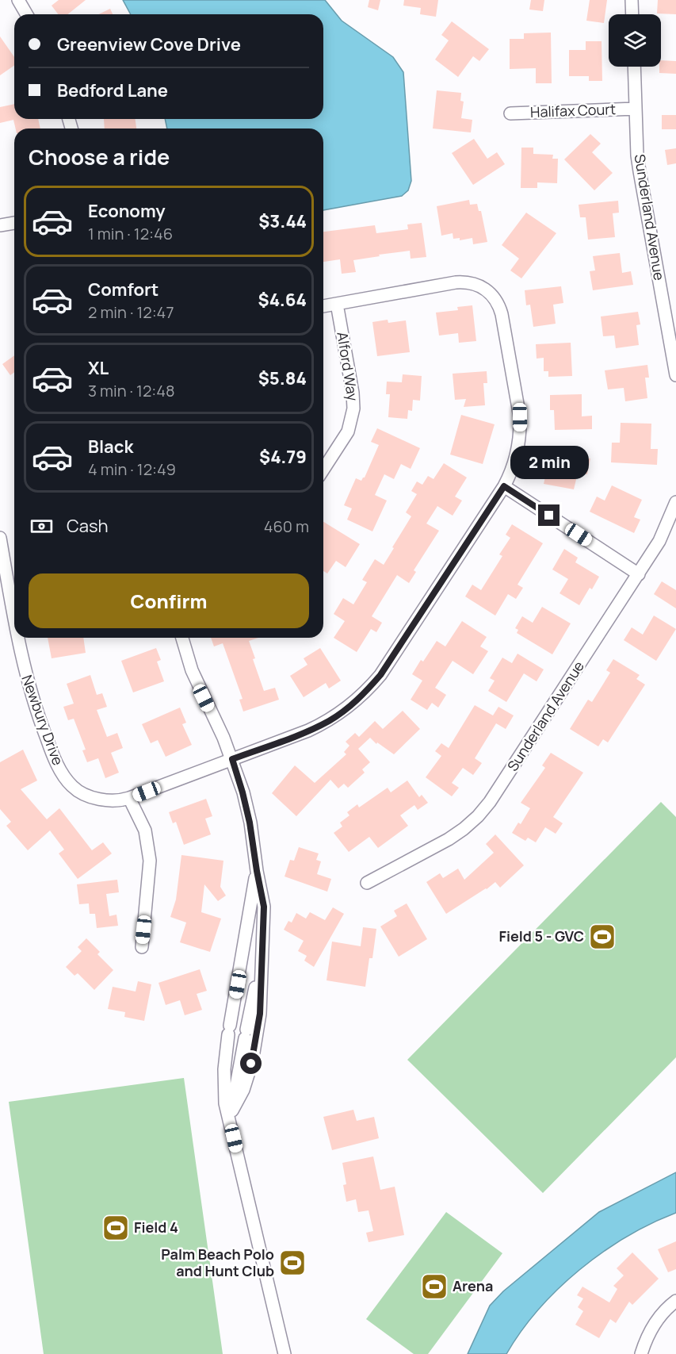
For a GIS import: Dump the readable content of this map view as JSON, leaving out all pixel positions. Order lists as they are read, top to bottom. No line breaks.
{"streets":{"street":["Halifax Court","Sunderland Avenue","Alford Way","Newbury Drive"]},"crossings":[["Halifax Court","Sunderland Avenue"],["Alford Way","Newbury Drive"]],"places":{"sports":["Field 5 - GVC","Field 4","Palm Beach Polo and Hunt Club","Arena"]},"page":{"banner":["Greenview Cove Drive","Bedford Lane"],"heading":"Choose a ride","list":[{"name":"Economy","note":"1 min · 12:46","value":"$3.44"},{"name":"Comfort","note":"2 min · 12:47","value":"$4.64"},{"name":"XL","note":"3 min · 12:48","value":"$5.84"},{"name":"Black","note":"4 min · 12:49","value":"$4.79"}],"bubble":"2 min","pay":["Cash","460 m"],"buttons":"Confirm"}}
